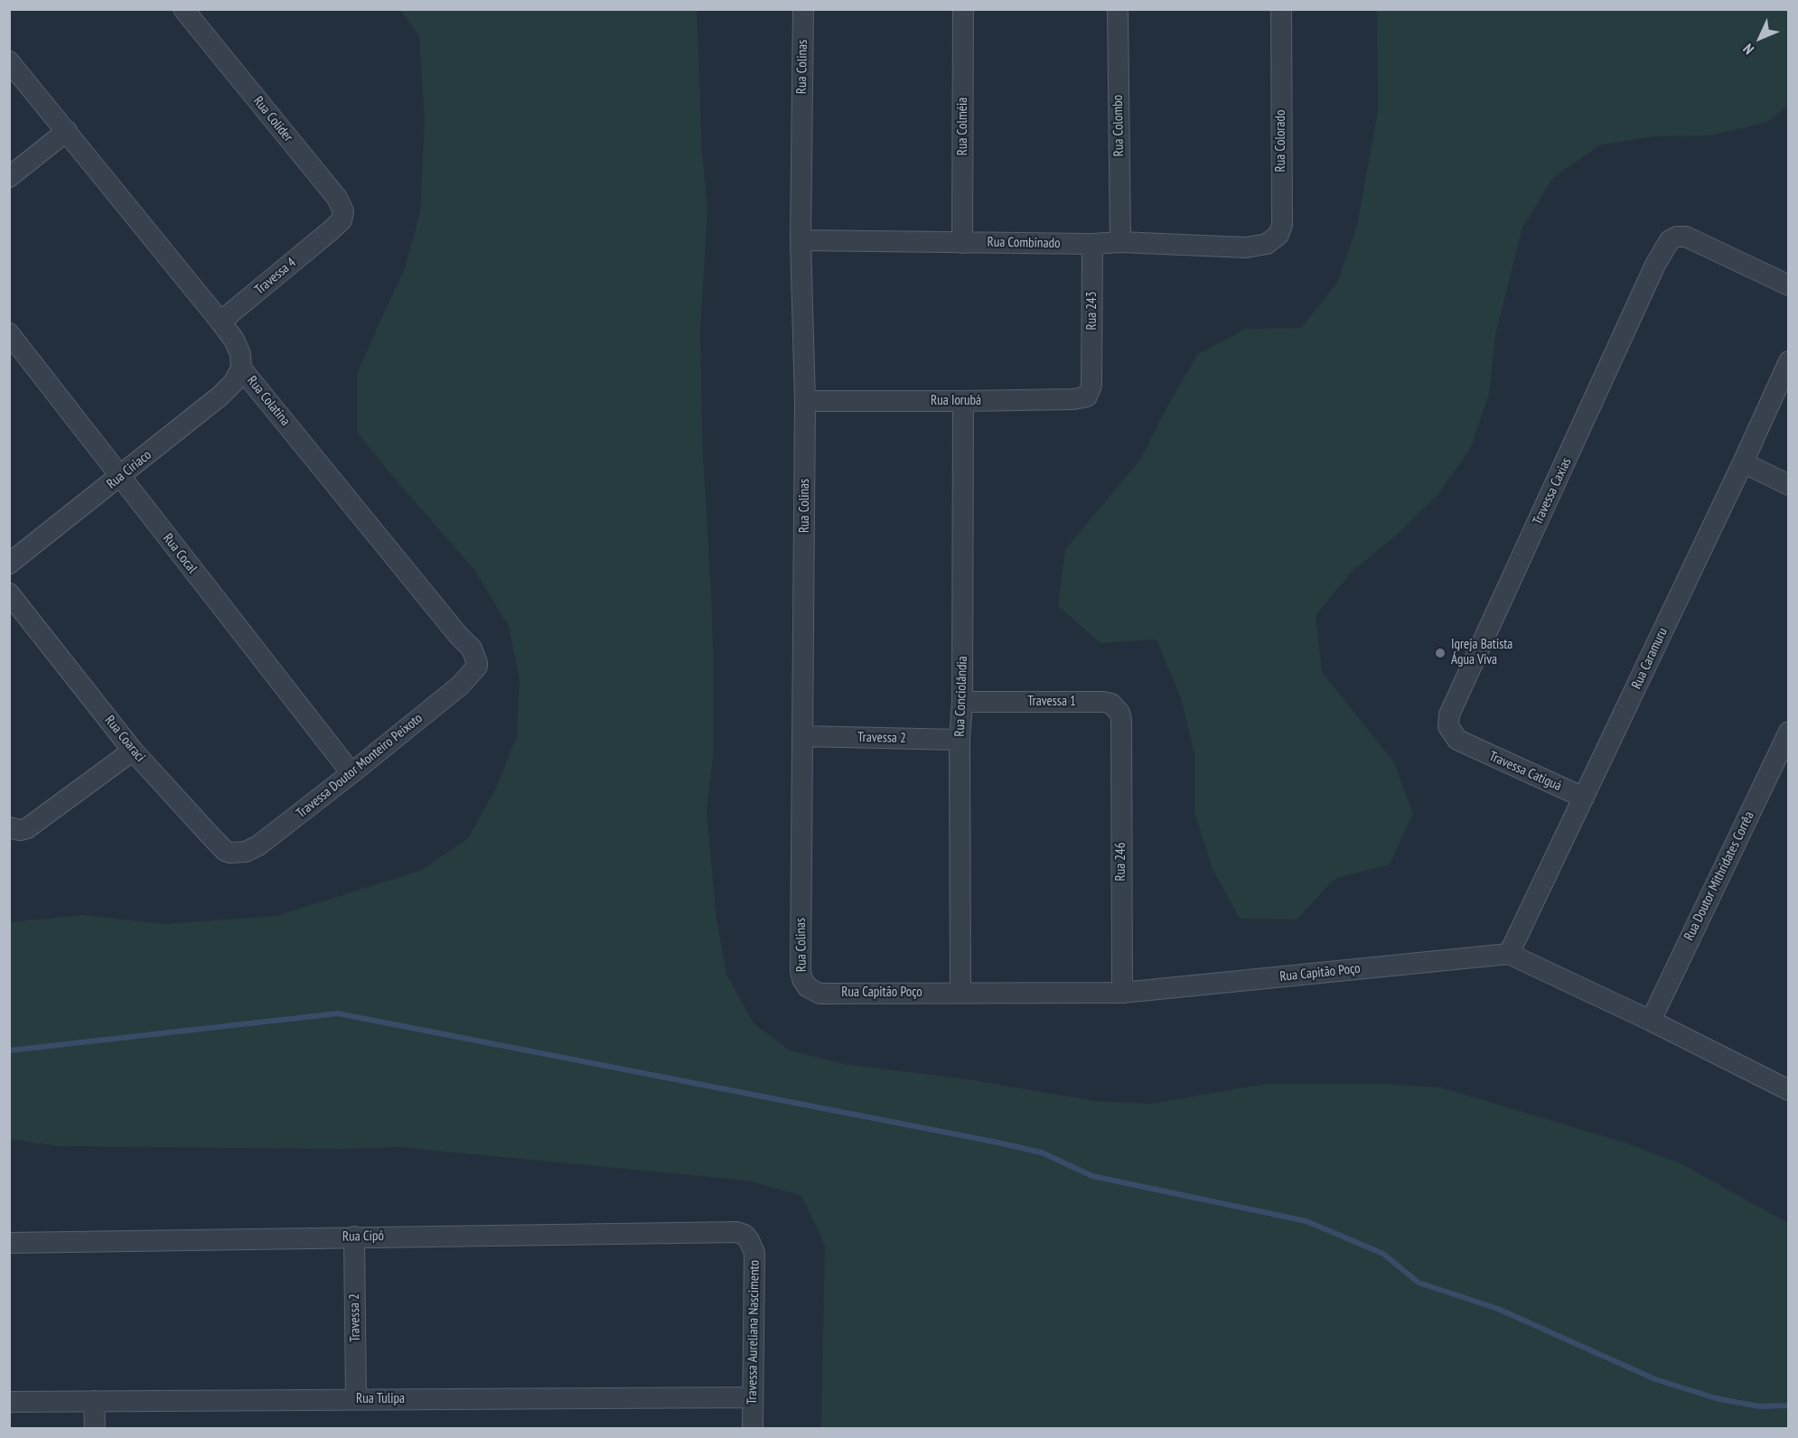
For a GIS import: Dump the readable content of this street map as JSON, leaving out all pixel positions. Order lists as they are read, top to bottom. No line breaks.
{"streets":{"street":["Rua Colinas","Rua Colider","Rua Colombo","Rua Colméia","Rua Colorado","Rua Combinado","Travessa 4","Rua 243","Rua Colatina","Rua Iorubá","Rua Ciriaco","Travessa Caxias","Rua Cocal","Rua Caramuru","Rua Conciolândia","Travessa 1","Travessa 2","Rua Coaraci","Travessa Doutor Monteiro Peixoto","Travessa Catiguá","Rua 246","Rua Doutor Mithridates Corrêa","Rua Capitão Poço","Rua Cipó","Travessa Aureliana Nascimento","Rua Tulipa"]},"crossings":[["Rua Colinas","Rua Combinado"],["Rua Colinas","Rua Iorubá"],["Rua Colinas","Travessa 2"],["Rua Colinas","Rua Capitão Poço"],["Rua Colider","Travessa 4"],["Rua Colombo","Rua Combinado"],["Rua Colméia","Rua Combinado"],["Rua Colorado","Rua Combinado"],["Rua Combinado","Rua 243"],["Travessa 4","Rua Colatina"],["Rua 243","Rua Iorubá"],["Rua Colatina","Rua Ciriaco"],["Rua Colatina","Travessa Doutor Monteiro Peixoto"],["Rua Iorubá","Rua Conciolândia"],["Rua Ciriaco","Rua Cocal"],["Travessa Caxias","Travessa Catiguá"],["Rua Cocal","Travessa Doutor Monteiro Peixoto"],["Rua Caramuru","Travessa Catiguá"],["Rua Caramuru","Rua Capitão Poço"],["Rua Conciolândia","Travessa 1"],["Rua Conciolândia","Travessa 2"],["Rua Conciolândia","Rua Capitão Poço"],["Travessa 1","Rua 246"],["Travessa 2","Rua Cipó"],["Travessa 2","Rua Tulipa"],["Rua Coaraci","Travessa Doutor Monteiro Peixoto"],["Rua 246","Rua Capitão Poço"],["Rua Cipó","Travessa Aureliana Nascimento"],["Travessa Aureliana Nascimento","Rua Tulipa"]],"places":["Igreja Batista Água Viva"],"north":"bottom left"}
